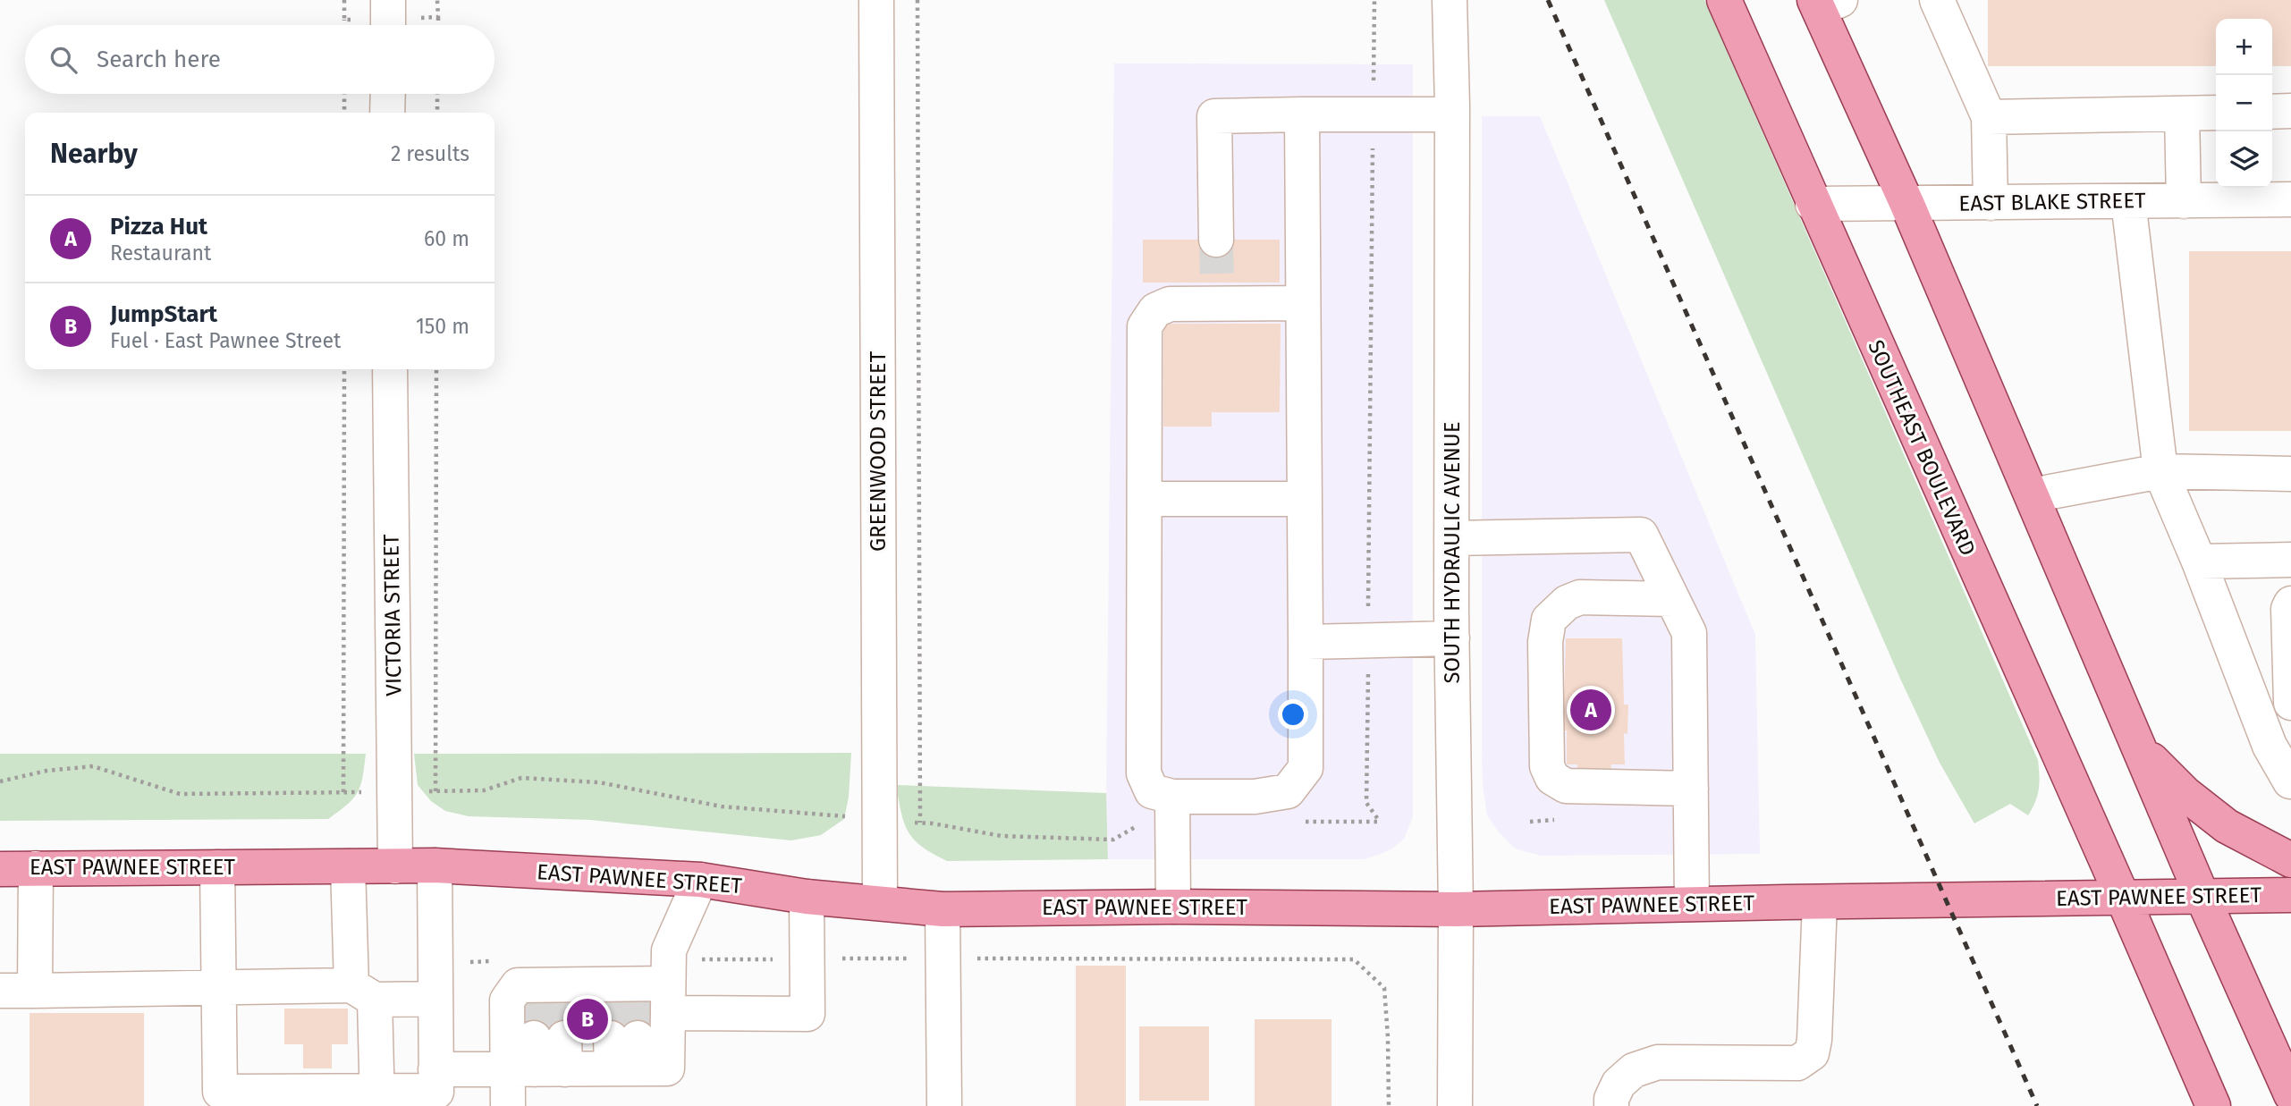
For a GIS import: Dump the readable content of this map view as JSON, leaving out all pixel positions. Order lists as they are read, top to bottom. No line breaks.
{"streets":{"main road":["SOUTHEAST BOULEVARD","EAST PAWNEE STREET"],"street":["EAST BLAKE STREET","GREENWOOD STREET","SOUTH HYDRAULIC AVENUE","VICTORIA STREET"]},"crossings":[["EAST BLAKE STREET","SOUTHEAST BOULEVARD"],["SOUTHEAST BOULEVARD","EAST PAWNEE STREET"],["GREENWOOD STREET","EAST PAWNEE STREET"],["SOUTH HYDRAULIC AVENUE","EAST PAWNEE STREET"],["VICTORIA STREET","EAST PAWNEE STREET"]],"page":{"map_buttons":["+","−"],"search":"Search here","heading":["Nearby","2 results"],"list":[{"mark":"A","name":"Pizza Hut","note":"Restaurant","value":"60 m"},{"mark":"B","name":"JumpStart","note":"Fuel · East Pawnee Street","value":"150 m"}],"pins":["A","B"]}}
